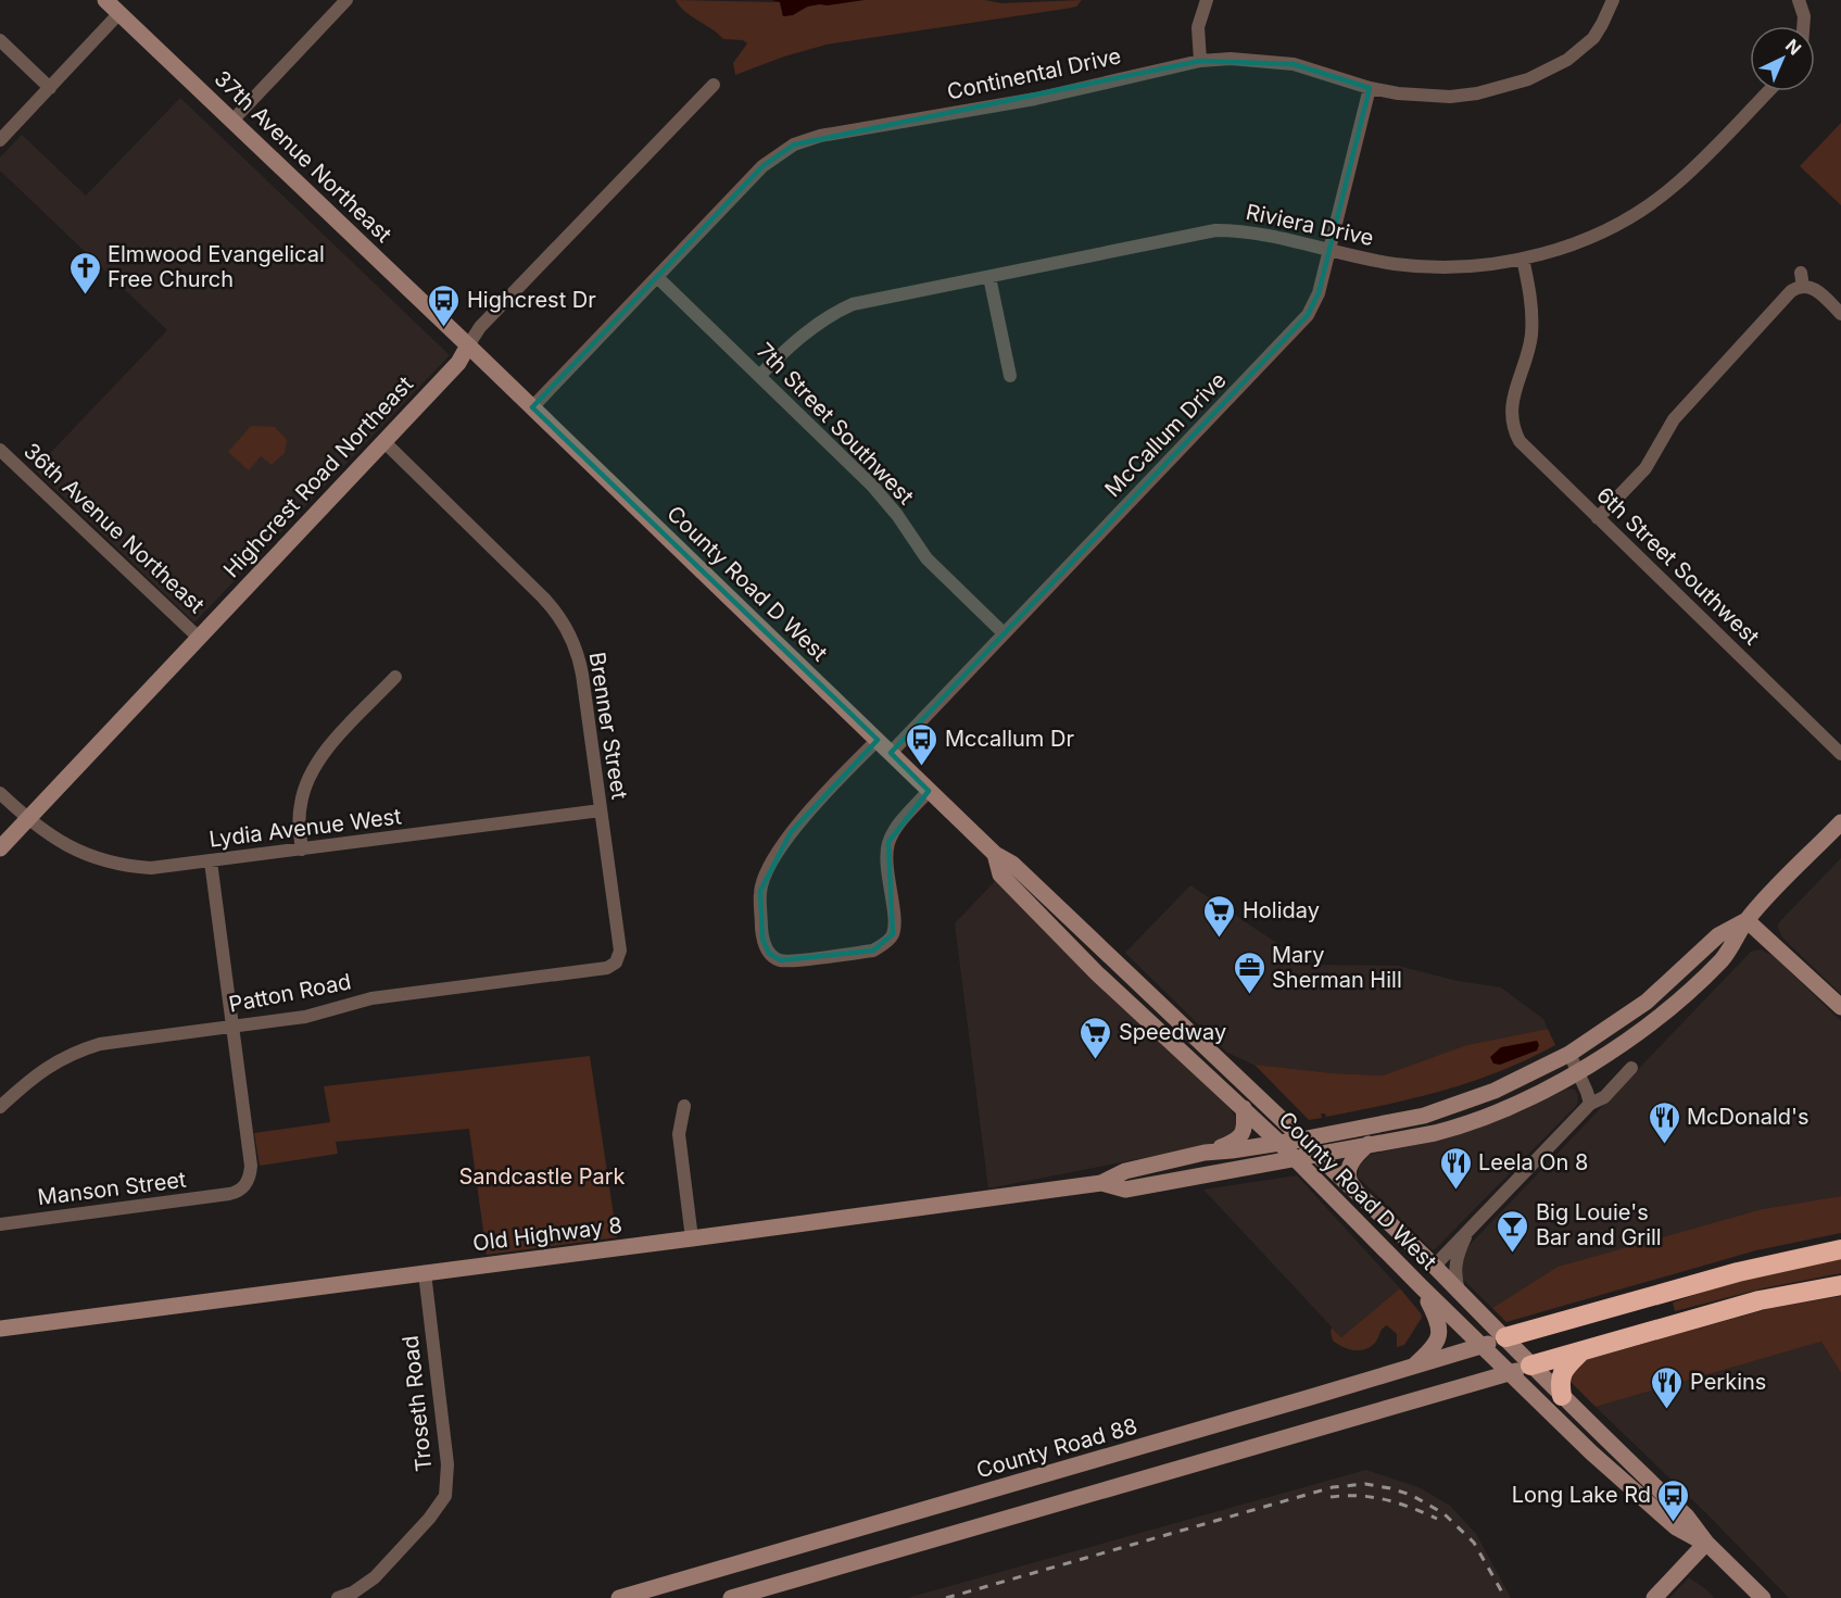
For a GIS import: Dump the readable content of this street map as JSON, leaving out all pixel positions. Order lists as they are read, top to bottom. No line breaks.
{"streets":{"main road":["37th Avenue Northeast","Highcrest Road Northeast","County Road D West","Old Highway 8","County Road 88"],"street":["Continental Drive","Riviera Drive","7th Street Southwest","McCallum Drive","36th Avenue Northeast","6th Street Southwest","Brenner Street","Lydia Avenue West","Patton Road","Manson Street","Troseth Road"]},"crossings":[["Continental Drive","7th Street Southwest"],["Continental Drive","McCallum Drive"],["Continental Drive","County Road D West"],["37th Avenue Northeast","Highcrest Road Northeast"],["37th Avenue Northeast","County Road D West"],["Riviera Drive","7th Street Southwest"],["Riviera Drive","McCallum Drive"],["Riviera Drive","6th Street Southwest"],["7th Street Southwest","McCallum Drive"],["McCallum Drive","County Road D West"],["Highcrest Road Northeast","36th Avenue Northeast"],["Highcrest Road Northeast","County Road D West"],["Highcrest Road Northeast","Brenner Street"],["Highcrest Road Northeast","Lydia Avenue West"],["County Road D West","Old Highway 8"],["County Road D West","County Road 88"],["Brenner Street","Lydia Avenue West"],["Brenner Street","Patton Road"],["Patton Road","Manson Street"],["Old Highway 8","Troseth Road"]],"parks":["Sandcastle Park"],"places":{"church":["Elmwood Evangelical Free Church"],"bus stop":["Highcrest Dr","Mccallum Dr","Long Lake Rd"],"supermarket":["Holiday","Speedway"],"office":["Mary Sherman Hill"],"restaurant":["McDonald's","Leela On 8","Perkins"],"bar":["Big Louie's Bar and Grill"]},"north":"top right"}
